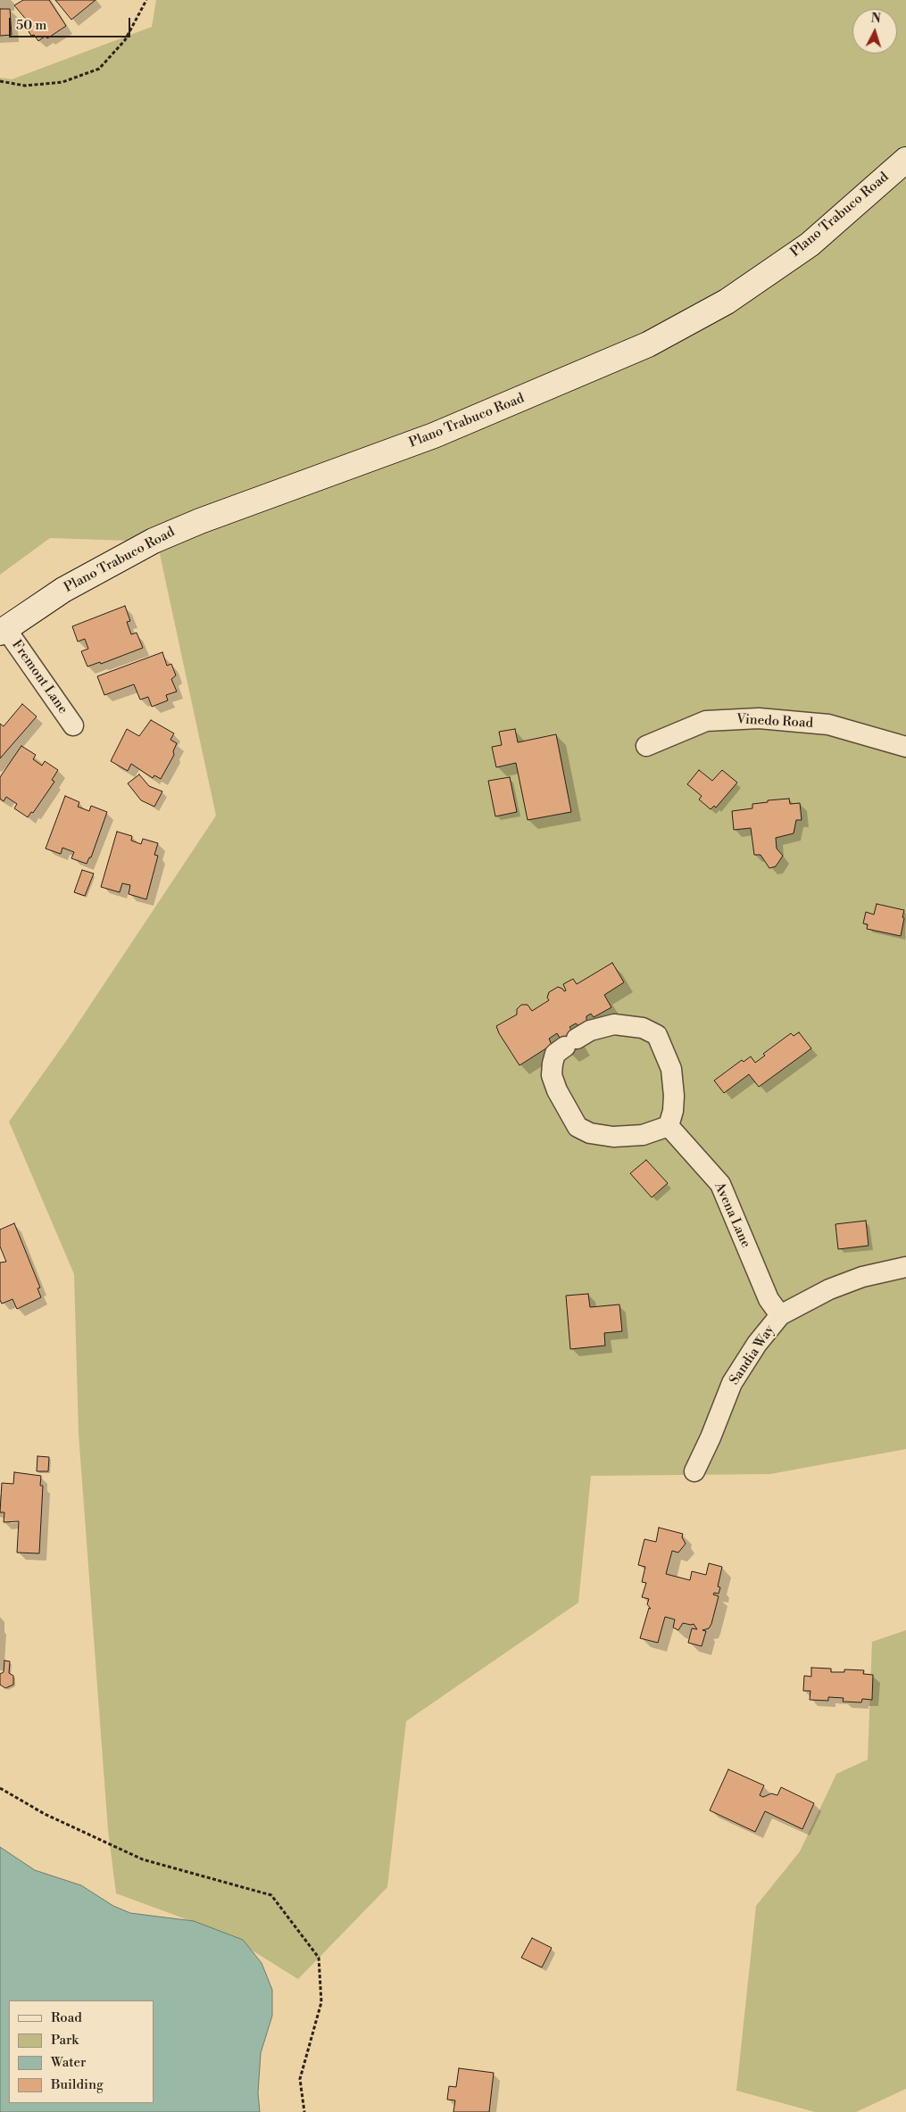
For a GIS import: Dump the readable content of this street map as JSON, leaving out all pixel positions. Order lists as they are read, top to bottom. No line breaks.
{"streets":{"street":["Plano Trabuco Road","Fremont Lane","Vinedo Road","Avena Lane","Sandia Way"]},"crossings":[["Plano Trabuco Road","Fremont Lane"],["Avena Lane","Sandia Way"]],"legend":["Road","Park","Water","Building"],"scale_bar":"50 m","north":"top"}
